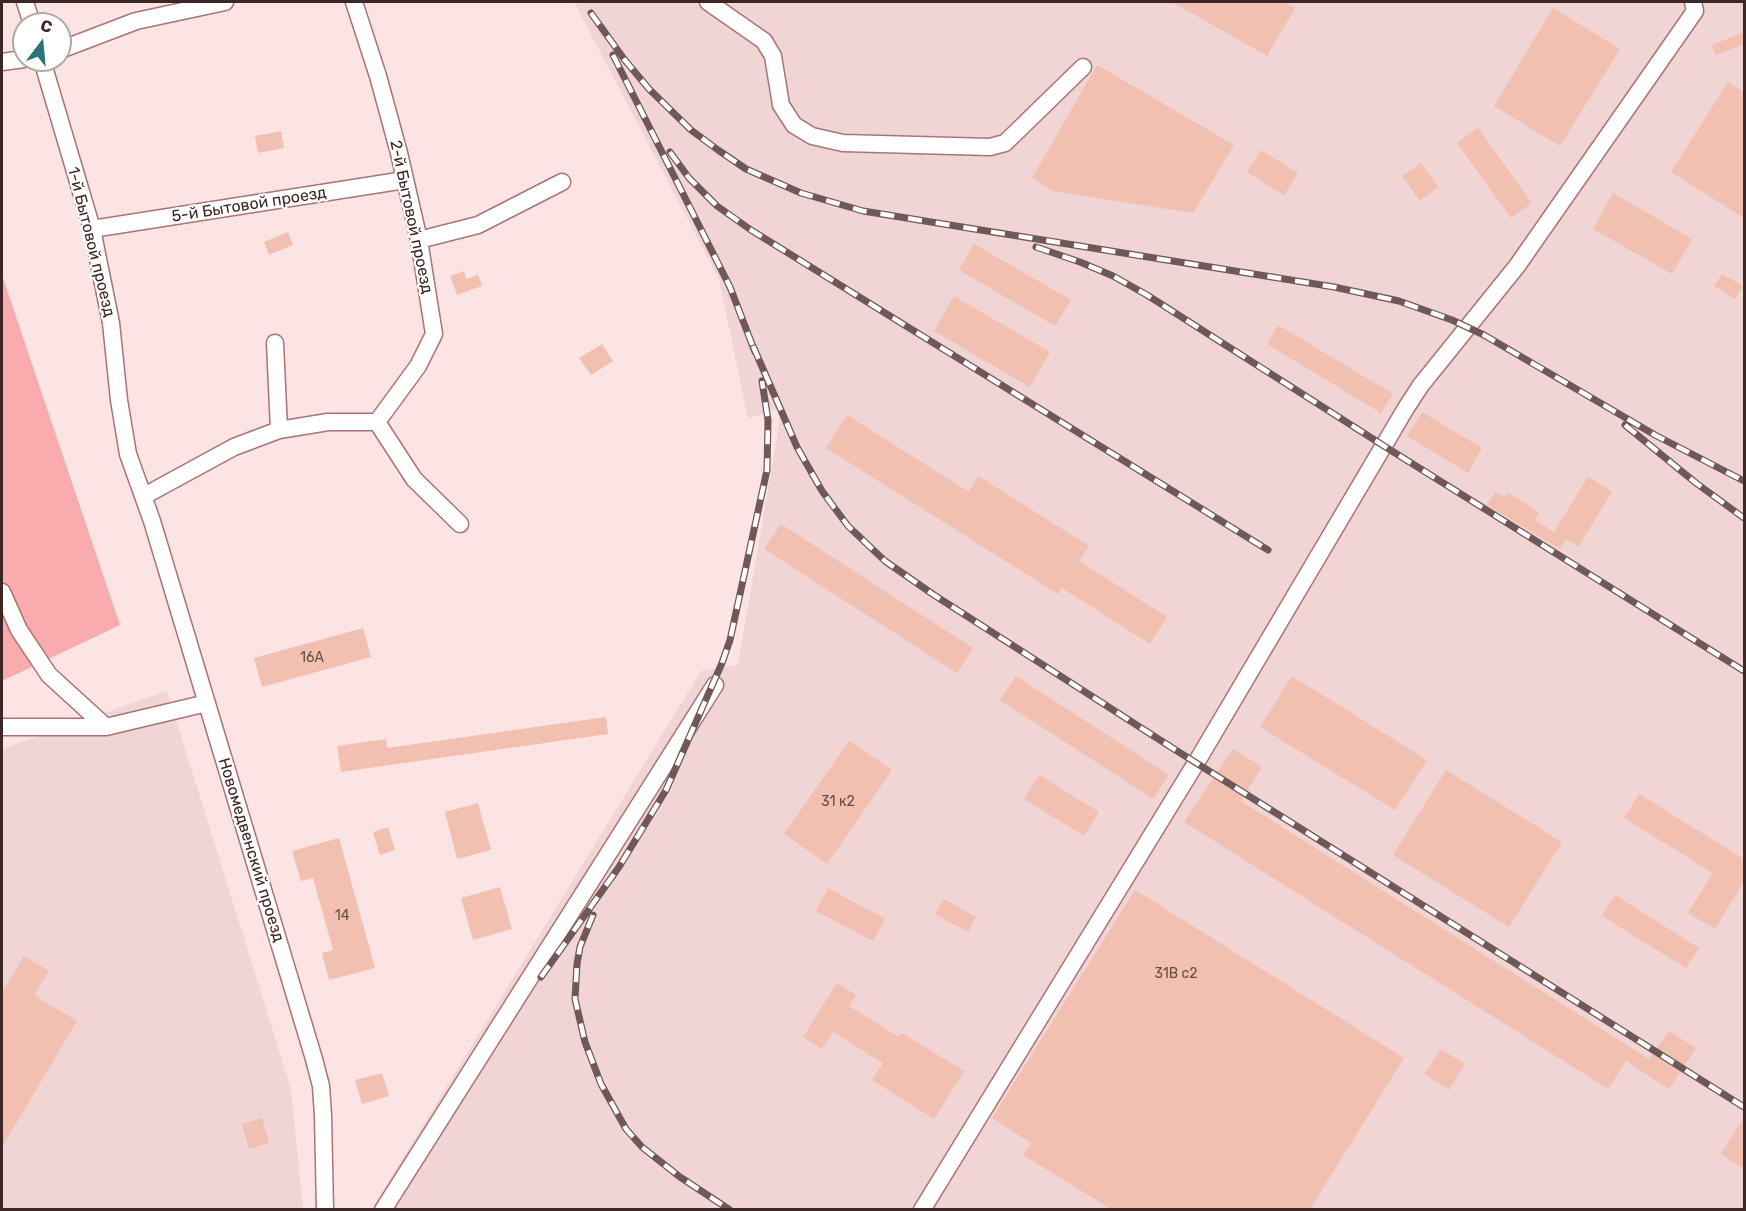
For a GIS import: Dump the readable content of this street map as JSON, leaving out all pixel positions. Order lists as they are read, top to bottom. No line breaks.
{"streets":{"street":["5-й Бытовой проезд","2-й Бытовой проезд","1-й Бытовой проезд","Новомедвенский проезд"]},"crossings":[["5-й Бытовой проезд","2-й Бытовой проезд"],["5-й Бытовой проезд","1-й Бытовой проезд"],["1-й Бытовой проезд","Новомедвенский проезд"]],"house_numbers":["16А","31 к2","14","31В с2"],"north":"top"}
